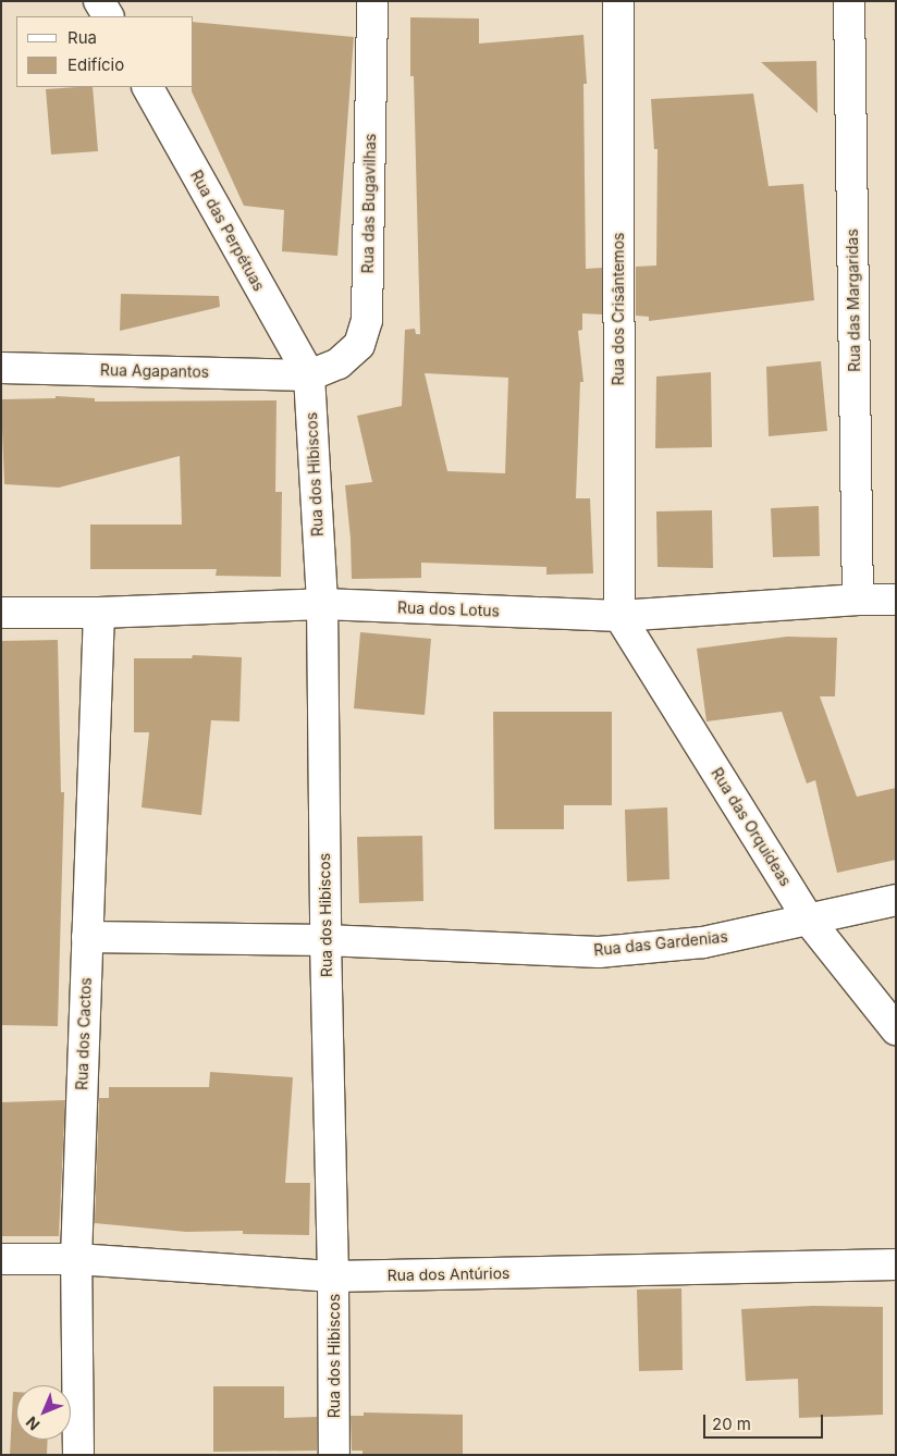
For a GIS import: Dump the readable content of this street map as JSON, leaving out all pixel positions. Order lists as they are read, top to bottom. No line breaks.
{"streets":{"street":["Rua das Bugavilhas","Rua das Perpétuas","Rua das Margaridas","Rua dos Crisântemos","Rua Agapantos","Rua dos Hibiscos","Rua dos Lotus","Rua das Orquídeas","Rua das Gardenias","Rua dos Cactos","Rua dos Antúrios"]},"crossings":[["Rua das Bugavilhas","Rua das Perpétuas"],["Rua das Bugavilhas","Rua Agapantos"],["Rua das Bugavilhas","Rua dos Hibiscos"],["Rua das Perpétuas","Rua Agapantos"],["Rua das Perpétuas","Rua dos Hibiscos"],["Rua das Margaridas","Rua dos Lotus"],["Rua dos Crisântemos","Rua dos Lotus"],["Rua dos Crisântemos","Rua das Orquídeas"],["Rua Agapantos","Rua dos Hibiscos"],["Rua dos Hibiscos","Rua dos Lotus"],["Rua dos Hibiscos","Rua das Gardenias"],["Rua dos Hibiscos","Rua dos Antúrios"],["Rua dos Lotus","Rua das Orquídeas"],["Rua dos Lotus","Rua dos Cactos"],["Rua das Orquídeas","Rua das Gardenias"],["Rua das Gardenias","Rua dos Cactos"],["Rua dos Cactos","Rua dos Antúrios"]],"legend":["Rua","Edifício"],"scale_bar":"20 m","north":"bottom left"}
